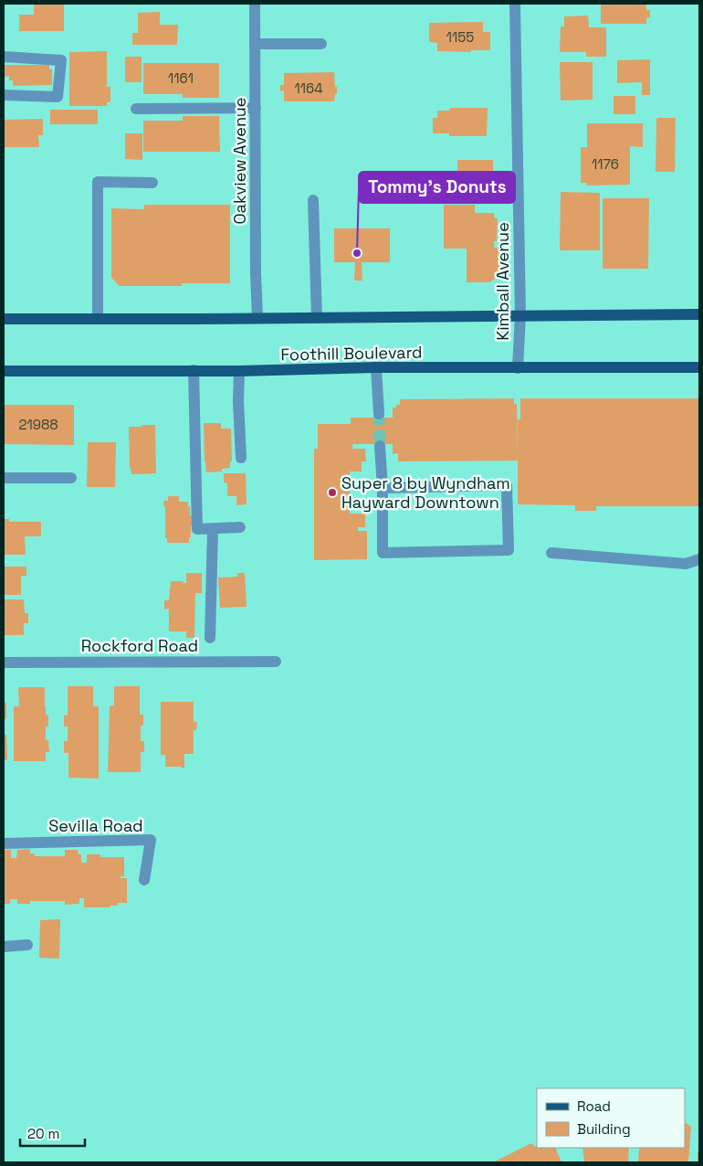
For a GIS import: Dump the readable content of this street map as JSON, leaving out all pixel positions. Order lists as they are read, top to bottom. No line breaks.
{"streets":{"main road":["Foothill Boulevard"],"street":["Oakview Avenue","Kimball Avenue","Rockford Road","Sevilla Road"]},"crossings":[["Kimball Avenue","Foothill Boulevard"]],"places":["Tommy's Donuts","Super 8 by Wyndham Hayward Downtown"],"house_numbers":["1155","1161","1164","1176","21988"],"legend":["Road","Building"],"scale_bar":"20 m"}
